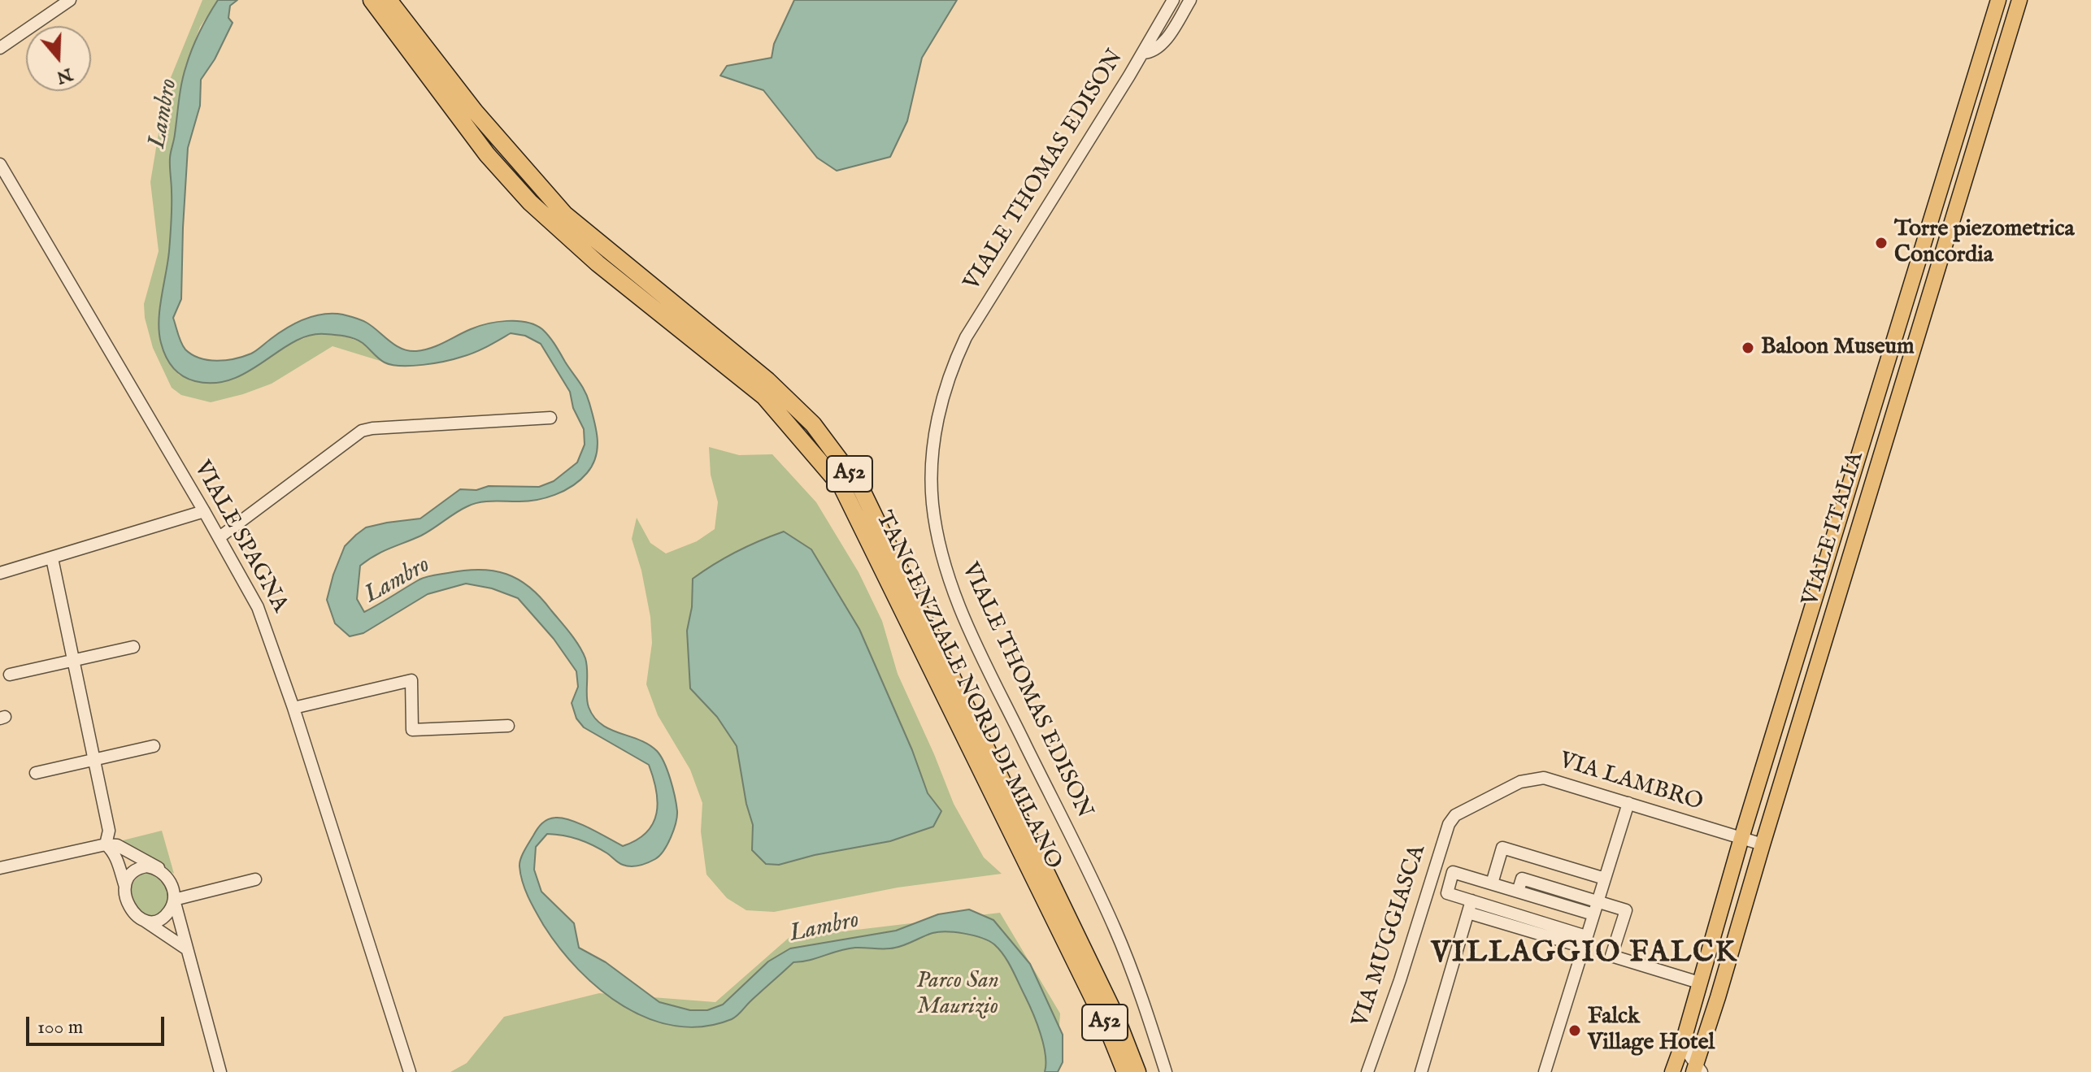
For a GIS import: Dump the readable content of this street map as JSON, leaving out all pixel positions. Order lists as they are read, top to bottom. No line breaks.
{"streets":{"highway":["A52","TANGENZIALE NORD DI MILANO"],"main road":["VIALE ITALIA"],"street":["VIALE THOMAS EDISON","VIALE SPAGNA","VIA LAMBRO","VIA MUGGIASCA"]},"crossings":[["VIALE ITALIA","VIA LAMBRO"],["VIA LAMBRO","VIA MUGGIASCA"]],"districts":["VILLAGGIO FALCK"],"water":["Lambro"],"parks":["Parco San Maurizio"],"places":["Torre piezometrica Concordia","Baloon Museum","Falck Village Hotel"],"scale_bar":"100 m","north":"bottom"}
